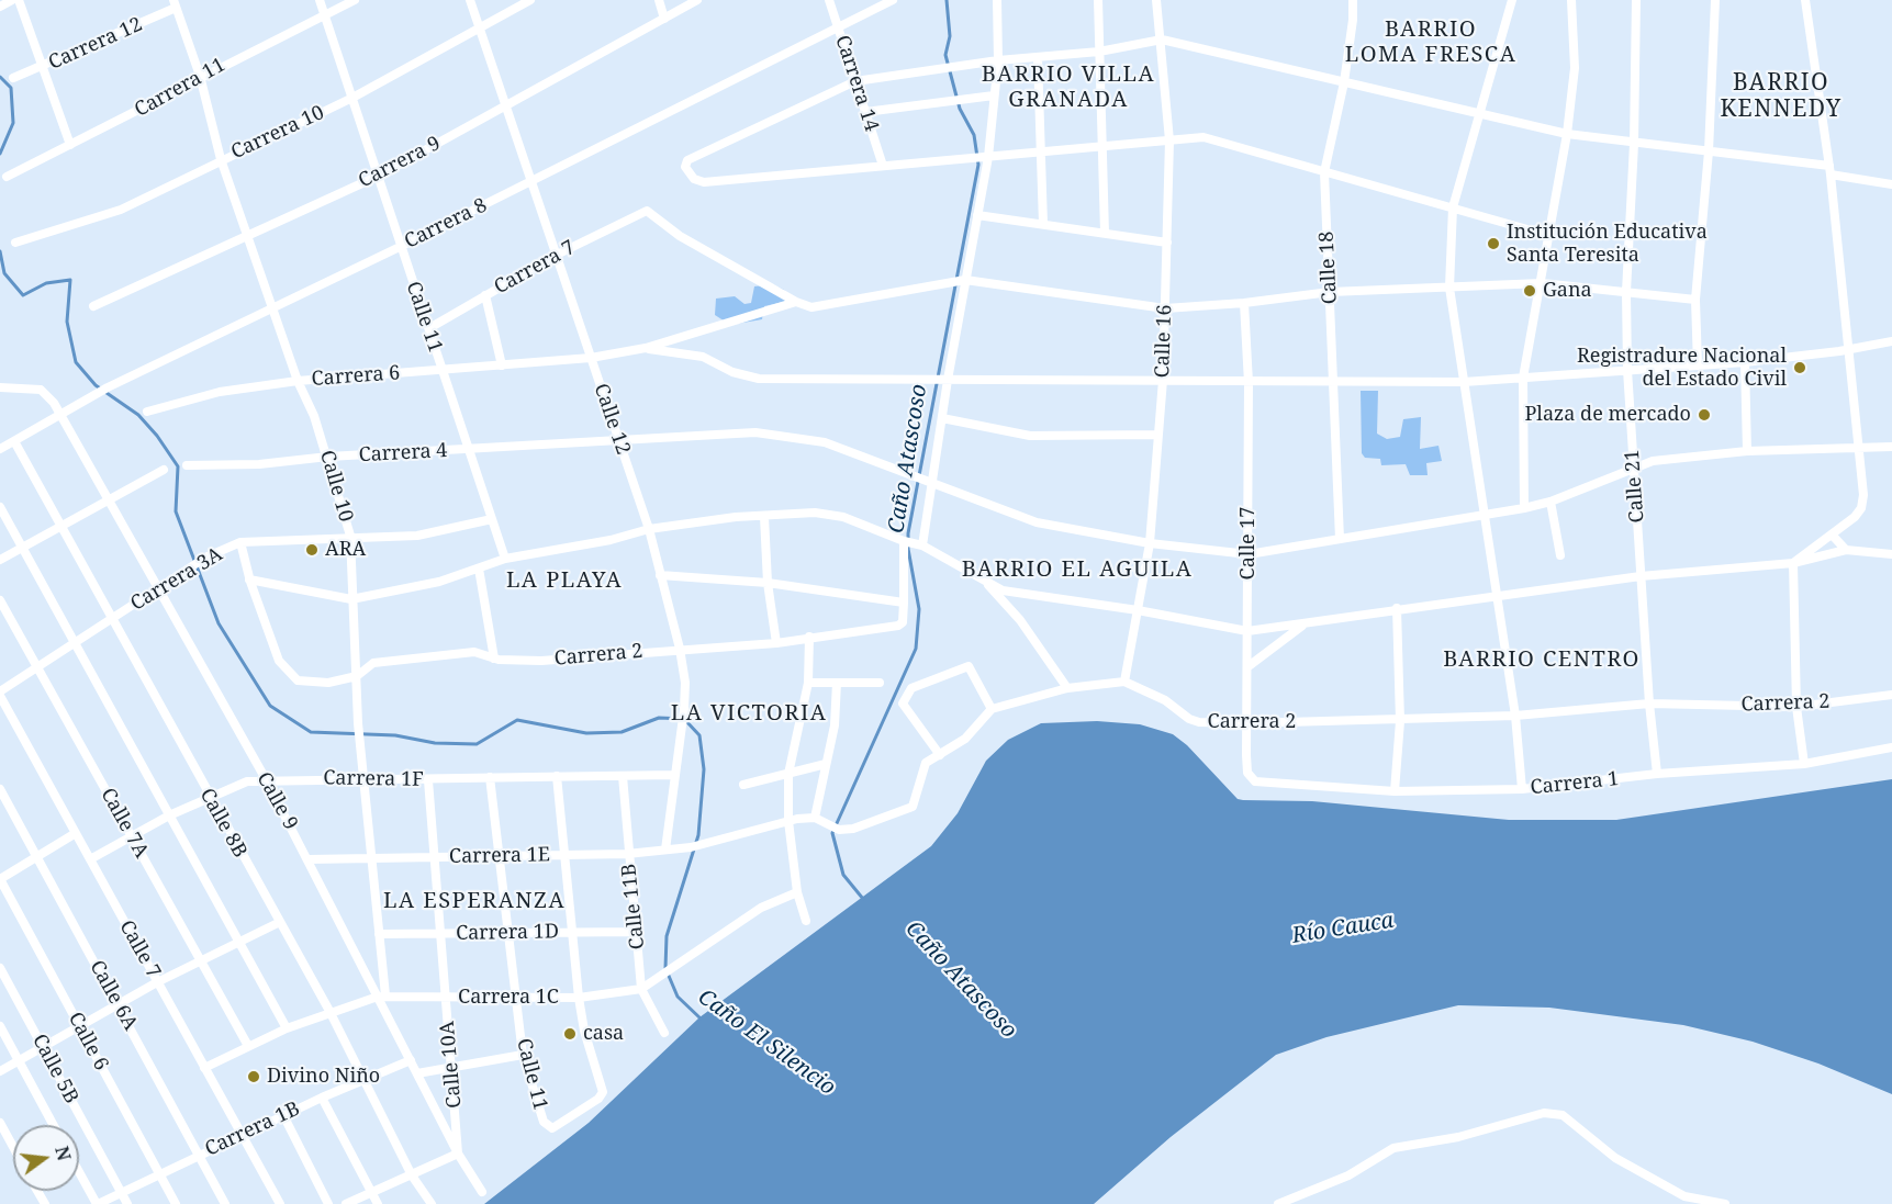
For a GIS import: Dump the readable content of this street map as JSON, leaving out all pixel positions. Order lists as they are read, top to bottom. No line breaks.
{"streets":{"street":["Carrera 12","Carrera 14","Carrera 11","Carrera 10","Carrera 9","Carrera 8","Carrera 7","Calle 18","Calle 11","Calle 16","Carrera 6","Calle 12","Carrera 4","Calle 10","Calle 21","Calle 17","Carrera 3A","Carrera 2","Carrera 1F","Carrera 1","Calle 9","Calle 7A","Calle 8B","Carrera 1E","Calle 11B","Carrera 1D","Calle 7","Calle 6A","Carrera 1C","Calle 6","Calle 10A","Calle 5B","Carrera 1B"]},"crossings":[["Carrera 12","Calle 10"],["Carrera 14","Carrera 8"],["Carrera 11","Calle 11"],["Carrera 11","Calle 10"],["Carrera 10","Calle 11"],["Carrera 10","Calle 12"],["Carrera 10","Calle 10"],["Carrera 9","Calle 11"],["Carrera 9","Calle 12"],["Carrera 9","Calle 10"],["Carrera 8","Calle 11"],["Carrera 8","Calle 12"],["Carrera 8","Calle 10"],["Carrera 8","Calle 9"],["Carrera 8","Calle 8B"],["Carrera 7","Calle 11"],["Carrera 7","Calle 12"],["Calle 18","Carrera 4"],["Calle 11","Carrera 6"],["Calle 11","Carrera 4"],["Calle 11","Carrera 3A"],["Calle 11","Carrera 1F"],["Calle 11","Carrera 1E"],["Calle 11","Carrera 1D"],["Calle 11","Carrera 1C"],["Calle 16","Carrera 4"],["Calle 16","Carrera 2"],["Carrera 6","Calle 12"],["Carrera 6","Calle 10"],["Calle 12","Carrera 4"],["Calle 12","Carrera 2"],["Calle 12","Carrera 1F"],["Calle 12","Carrera 1E"],["Carrera 4","Calle 10"],["Carrera 4","Calle 21"],["Carrera 4","Calle 17"],["Calle 10","Carrera 3A"],["Calle 10","Carrera 2"],["Calle 10","Carrera 1F"],["Calle 10","Calle 9"],["Calle 10","Carrera 1E"],["Calle 10","Carrera 1D"],["Calle 10","Carrera 1C"],["Calle 21","Carrera 2"],["Calle 21","Carrera 1"],["Calle 17","Carrera 2"],["Calle 17","Carrera 1"],["Carrera 3A","Calle 9"],["Carrera 3A","Calle 7A"],["Carrera 3A","Calle 8B"],["Carrera 3A","Calle 7"],["Carrera 1F","Calle 9"],["Carrera 1F","Calle 7A"],["Carrera 1F","Calle 8B"],["Carrera 1F","Calle 11B"],["Carrera 1F","Calle 7"],["Carrera 1F","Calle 10A"],["Calle 9","Carrera 1E"],["Calle 9","Carrera 1C"],["Calle 9","Calle 10A"],["Calle 9","Carrera 1B"],["Calle 7A","Carrera 1C"],["Calle 8B","Carrera 1C"],["Calle 8B","Carrera 1B"],["Carrera 1E","Calle 11B"],["Carrera 1E","Calle 10A"],["Calle 11B","Carrera 1D"],["Calle 11B","Carrera 1C"],["Carrera 1D","Calle 10A"],["Calle 7","Carrera 1C"],["Calle 7","Carrera 1B"],["Calle 6A","Carrera 1B"],["Carrera 1C","Calle 10A"],["Calle 6","Carrera 1B"],["Calle 5B","Carrera 1B"]],"districts":["BARRIO LOMA FRESCA","BARRIO VILLA GRANADA","BARRIO KENNEDY","BARRIO EL AGUILA","LA PLAYA","BARRIO CENTRO","LA VICTORIA","LA ESPERANZA"],"water":["Caño Atascoso","Río Cauca","Caño El Silencio"],"places":["Institución Educativa Santa Teresita","Gana","Registradure Nacional del Estado Civil","Plaza de mercado","ARA","casa","Divino Niño"],"north":"right"}
